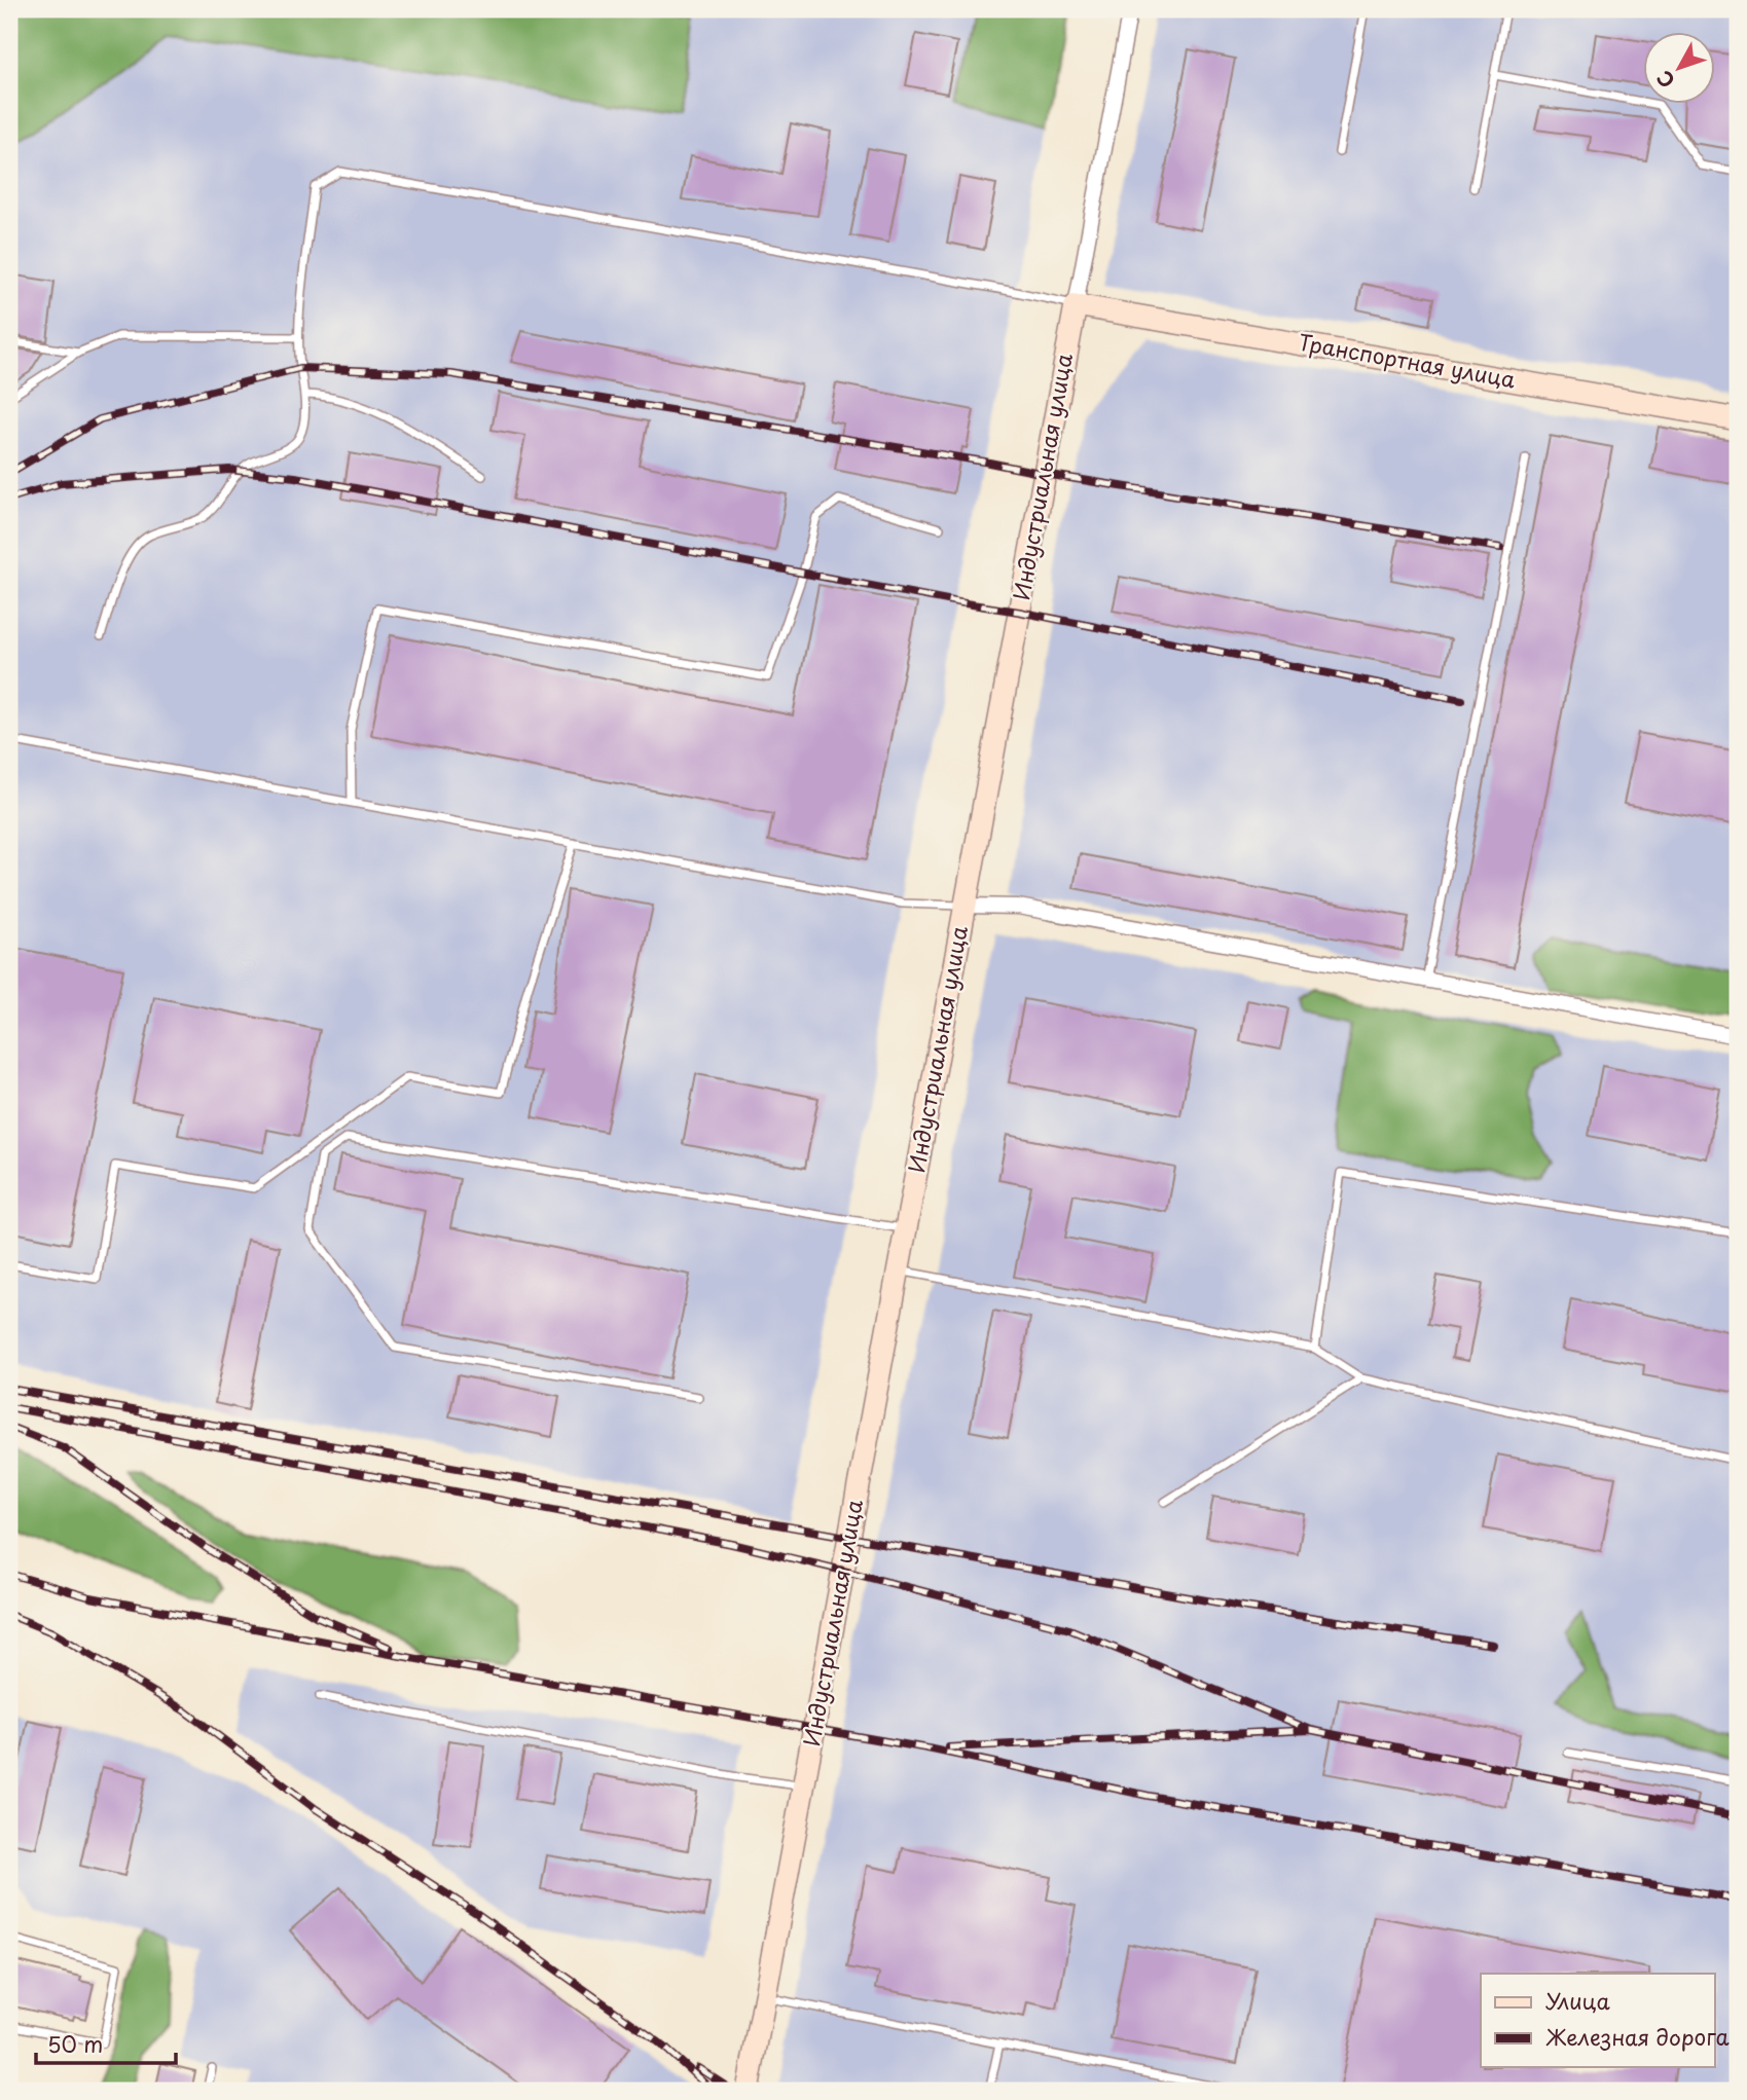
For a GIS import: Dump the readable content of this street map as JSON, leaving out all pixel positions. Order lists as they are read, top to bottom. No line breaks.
{"streets":{"street":["Транспортная улица","Индустриальная улица"]},"crossings":[["Транспортная улица","Индустриальная улица"]],"legend":["Улица","Железная дорога"],"scale_bar":"50 m","north":"bottom left"}
